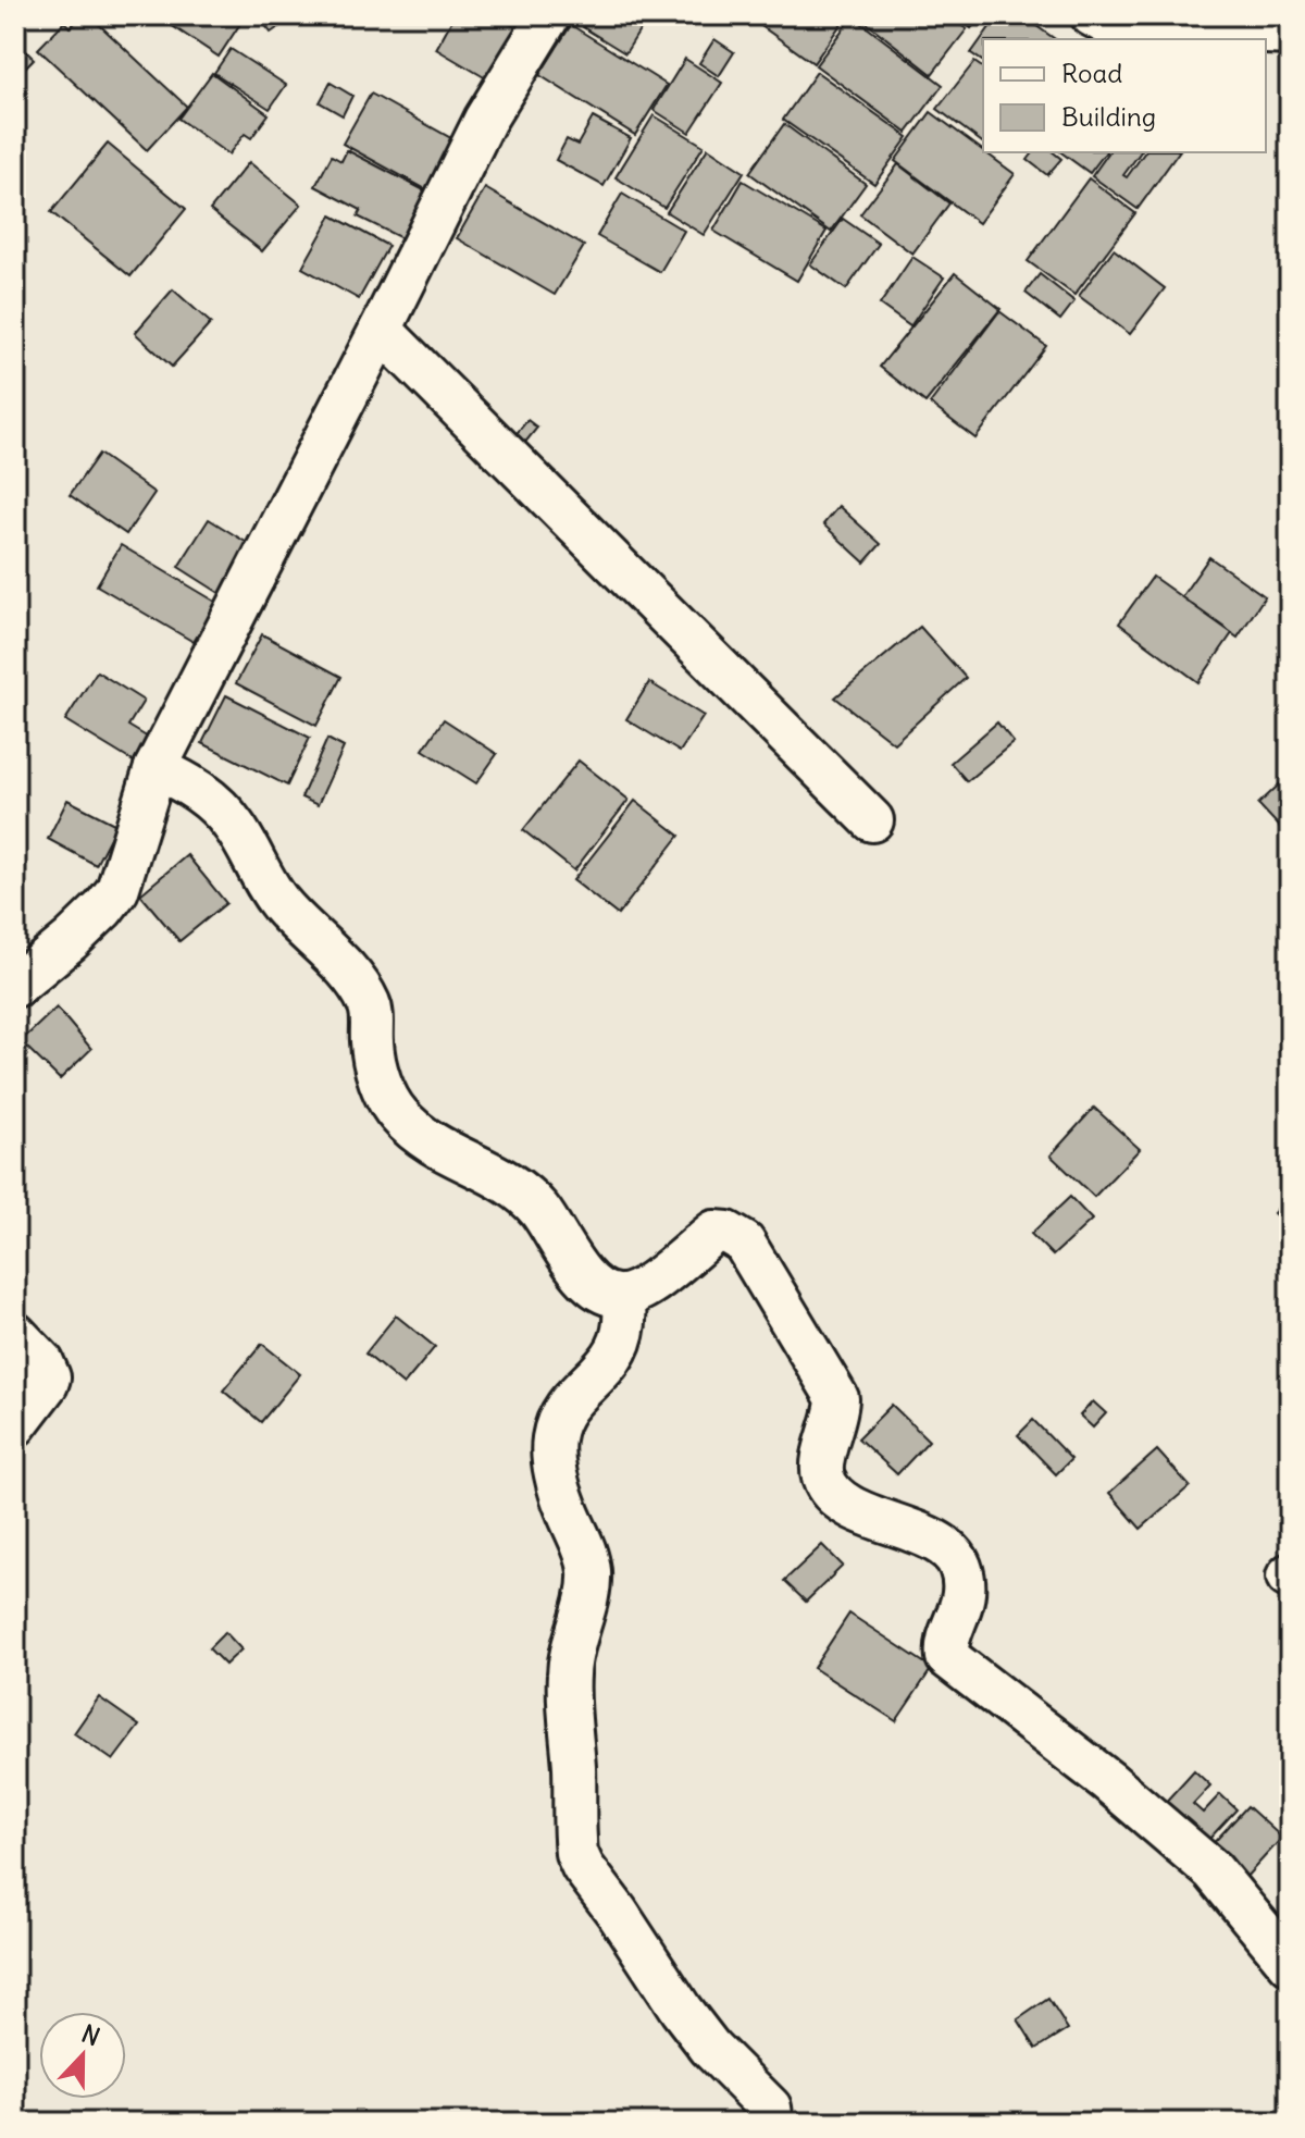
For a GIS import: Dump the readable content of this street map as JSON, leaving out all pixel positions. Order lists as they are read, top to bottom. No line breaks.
{"legend":["Road","Building"],"north":"top"}
